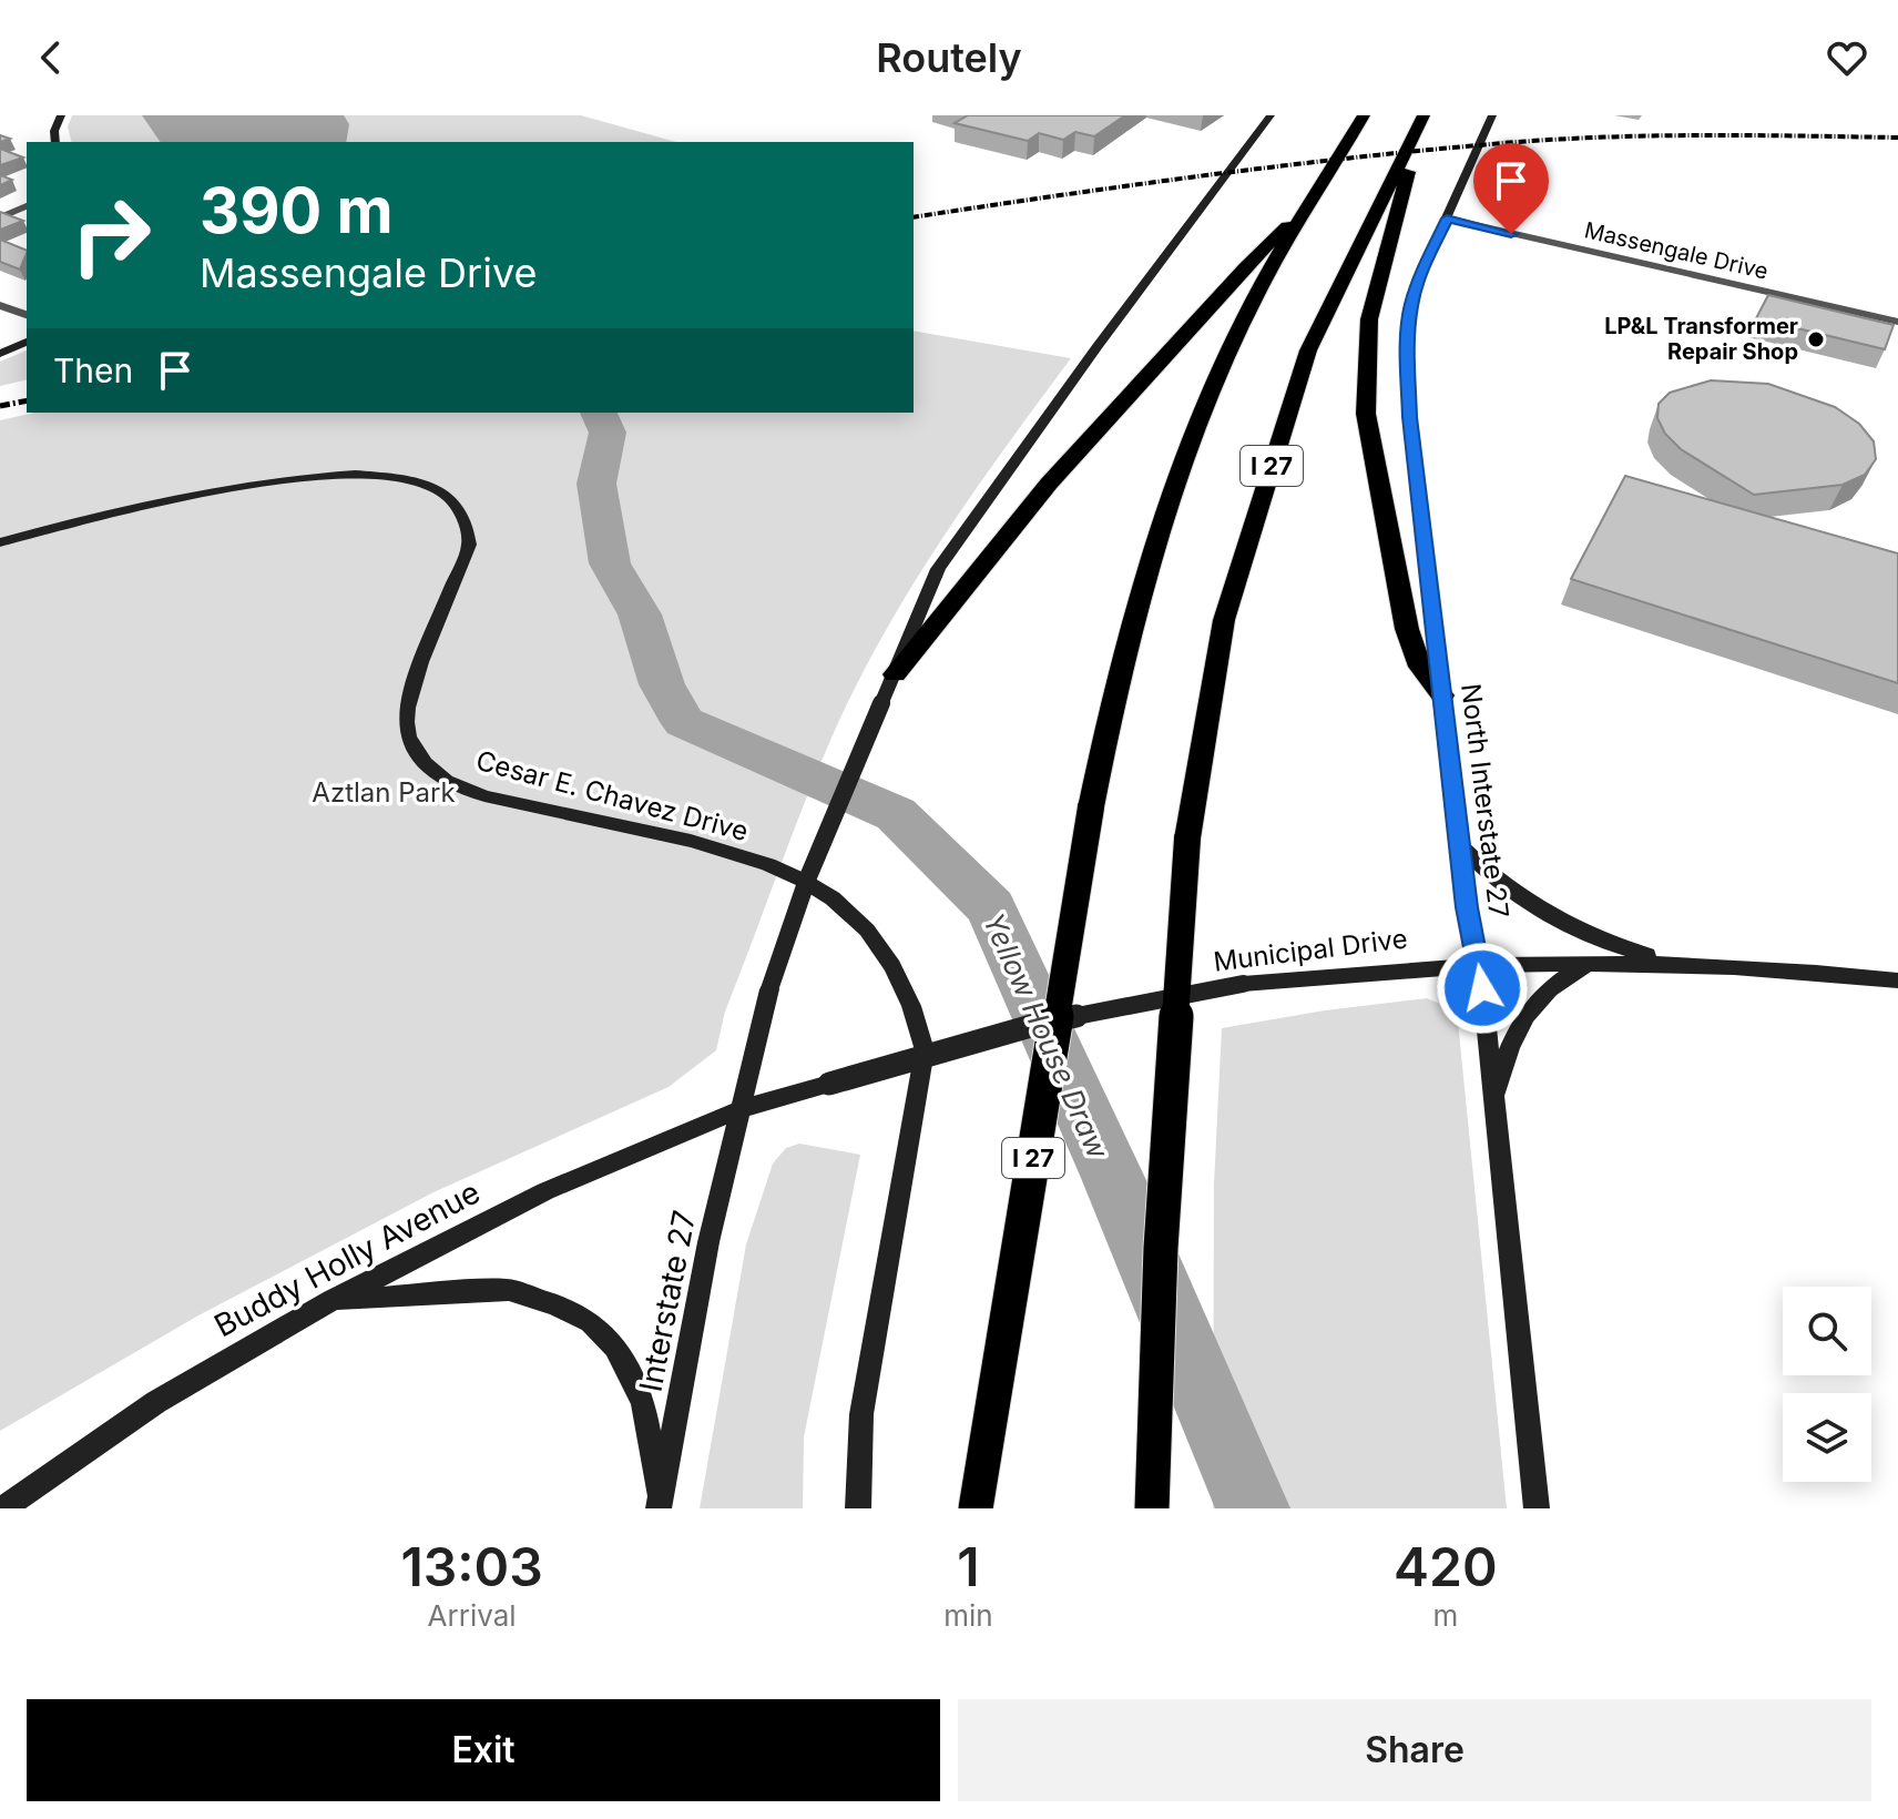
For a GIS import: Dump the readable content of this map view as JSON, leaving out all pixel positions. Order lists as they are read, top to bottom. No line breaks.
{"streets":{"highway":["I 27"],"main road":["Cesar E. Chavez Drive","North Interstate 27","Municipal Drive","Buddy Holly Avenue","Interstate 27"],"street":["Massengale Drive"]},"crossings":[["Massengale Drive","North Interstate 27"],["North Interstate 27","Municipal Drive"],["Municipal Drive","Buddy Holly Avenue"],["Municipal Drive","Interstate 27"],["Buddy Holly Avenue","Interstate 27"]],"water":["Yellow House Draw"],"parks":["Aztlan Park"],"places":["LP&L Transformer Repair Shop"],"page":{"header":"Routely","turn":["390 m","Massengale Drive"],"then":"Then","eta":["13:03","Arrival","1","min","420","m"],"buttons":["Exit","Share"]}}
